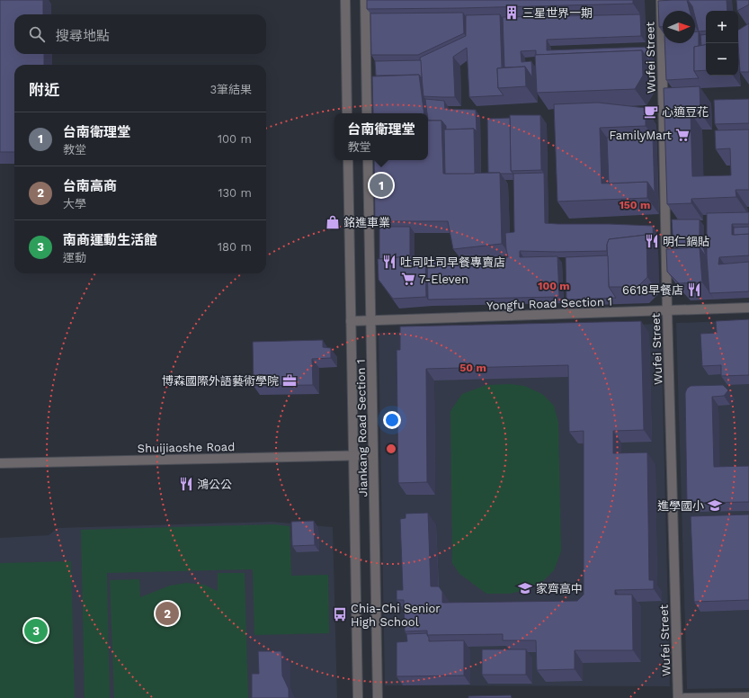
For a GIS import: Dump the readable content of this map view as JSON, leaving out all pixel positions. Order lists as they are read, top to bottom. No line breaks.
{"streets":{"street":["Wufei Street","Yongfu Road Section 1","Jiankang Road Section 1","Shuijiaoshe Road"]},"crossings":[["Wufei Street","Yongfu Road Section 1"],["Yongfu Road Section 1","Jiankang Road Section 1"],["Jiankang Road Section 1","Shuijiaoshe Road"]],"places":{"building":["三星世界一期"],"cafe":["心適豆花"],"supermarket":["FamilyMart","7-Eleven"],"shop":["銘進車業"],"restaurant":["明仁鍋貼","吐司吐司早餐專賣店","6618早餐店","鴻公公"],"office":["博森國際外語藝術學院"],"school or university":["進學國小","家齊高中"],"bus stop":["Chia-Chi Senior High School"]},"north":"right","page":{"map_buttons":["+","−"],"search":"搜尋地點","heading":["附近","3筆結果"],"list":[{"mark":"1","name":"台南衛理堂","note":"教堂","value":"100 m"},{"mark":"2","name":"台南高商","note":"大學","value":"130 m"},{"mark":"3","name":"南商運動生活館","note":"運動","value":"180 m"}],"popup":["台南衛理堂","教堂"],"pins":["1","2","3"]},"rings":["150 m","100 m","50 m"]}
